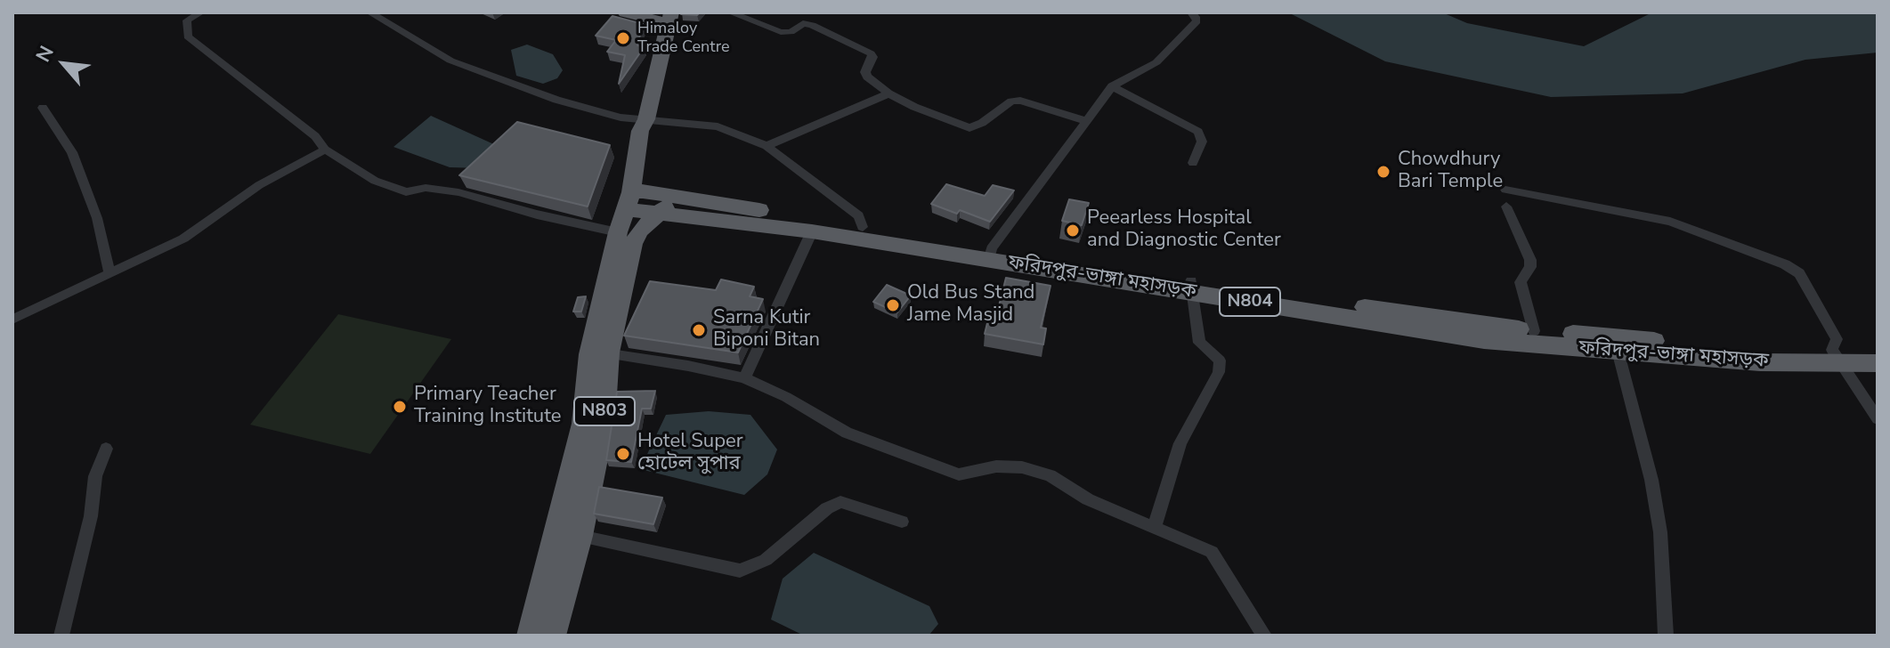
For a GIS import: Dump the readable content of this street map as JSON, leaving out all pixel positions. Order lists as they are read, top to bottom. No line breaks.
{"streets":{"highway":["ফরিদপুর-ভাঙ্গা মহাসড়ক","N804","N803"]},"crossings":[["ফরিদপুর-ভাঙ্গা মহাসড়ক","N803"]],"places":["Himaloy Trade Centre","Chowdhury Bari Temple","Peearless Hospital and Diagnostic Center","Old Bus Stand Jame Masjid","Sarna Kutir Biponi Bitan","Primary Teacher Training Institute","Hotel Super হোটেল সুপার"],"north":"top left"}
